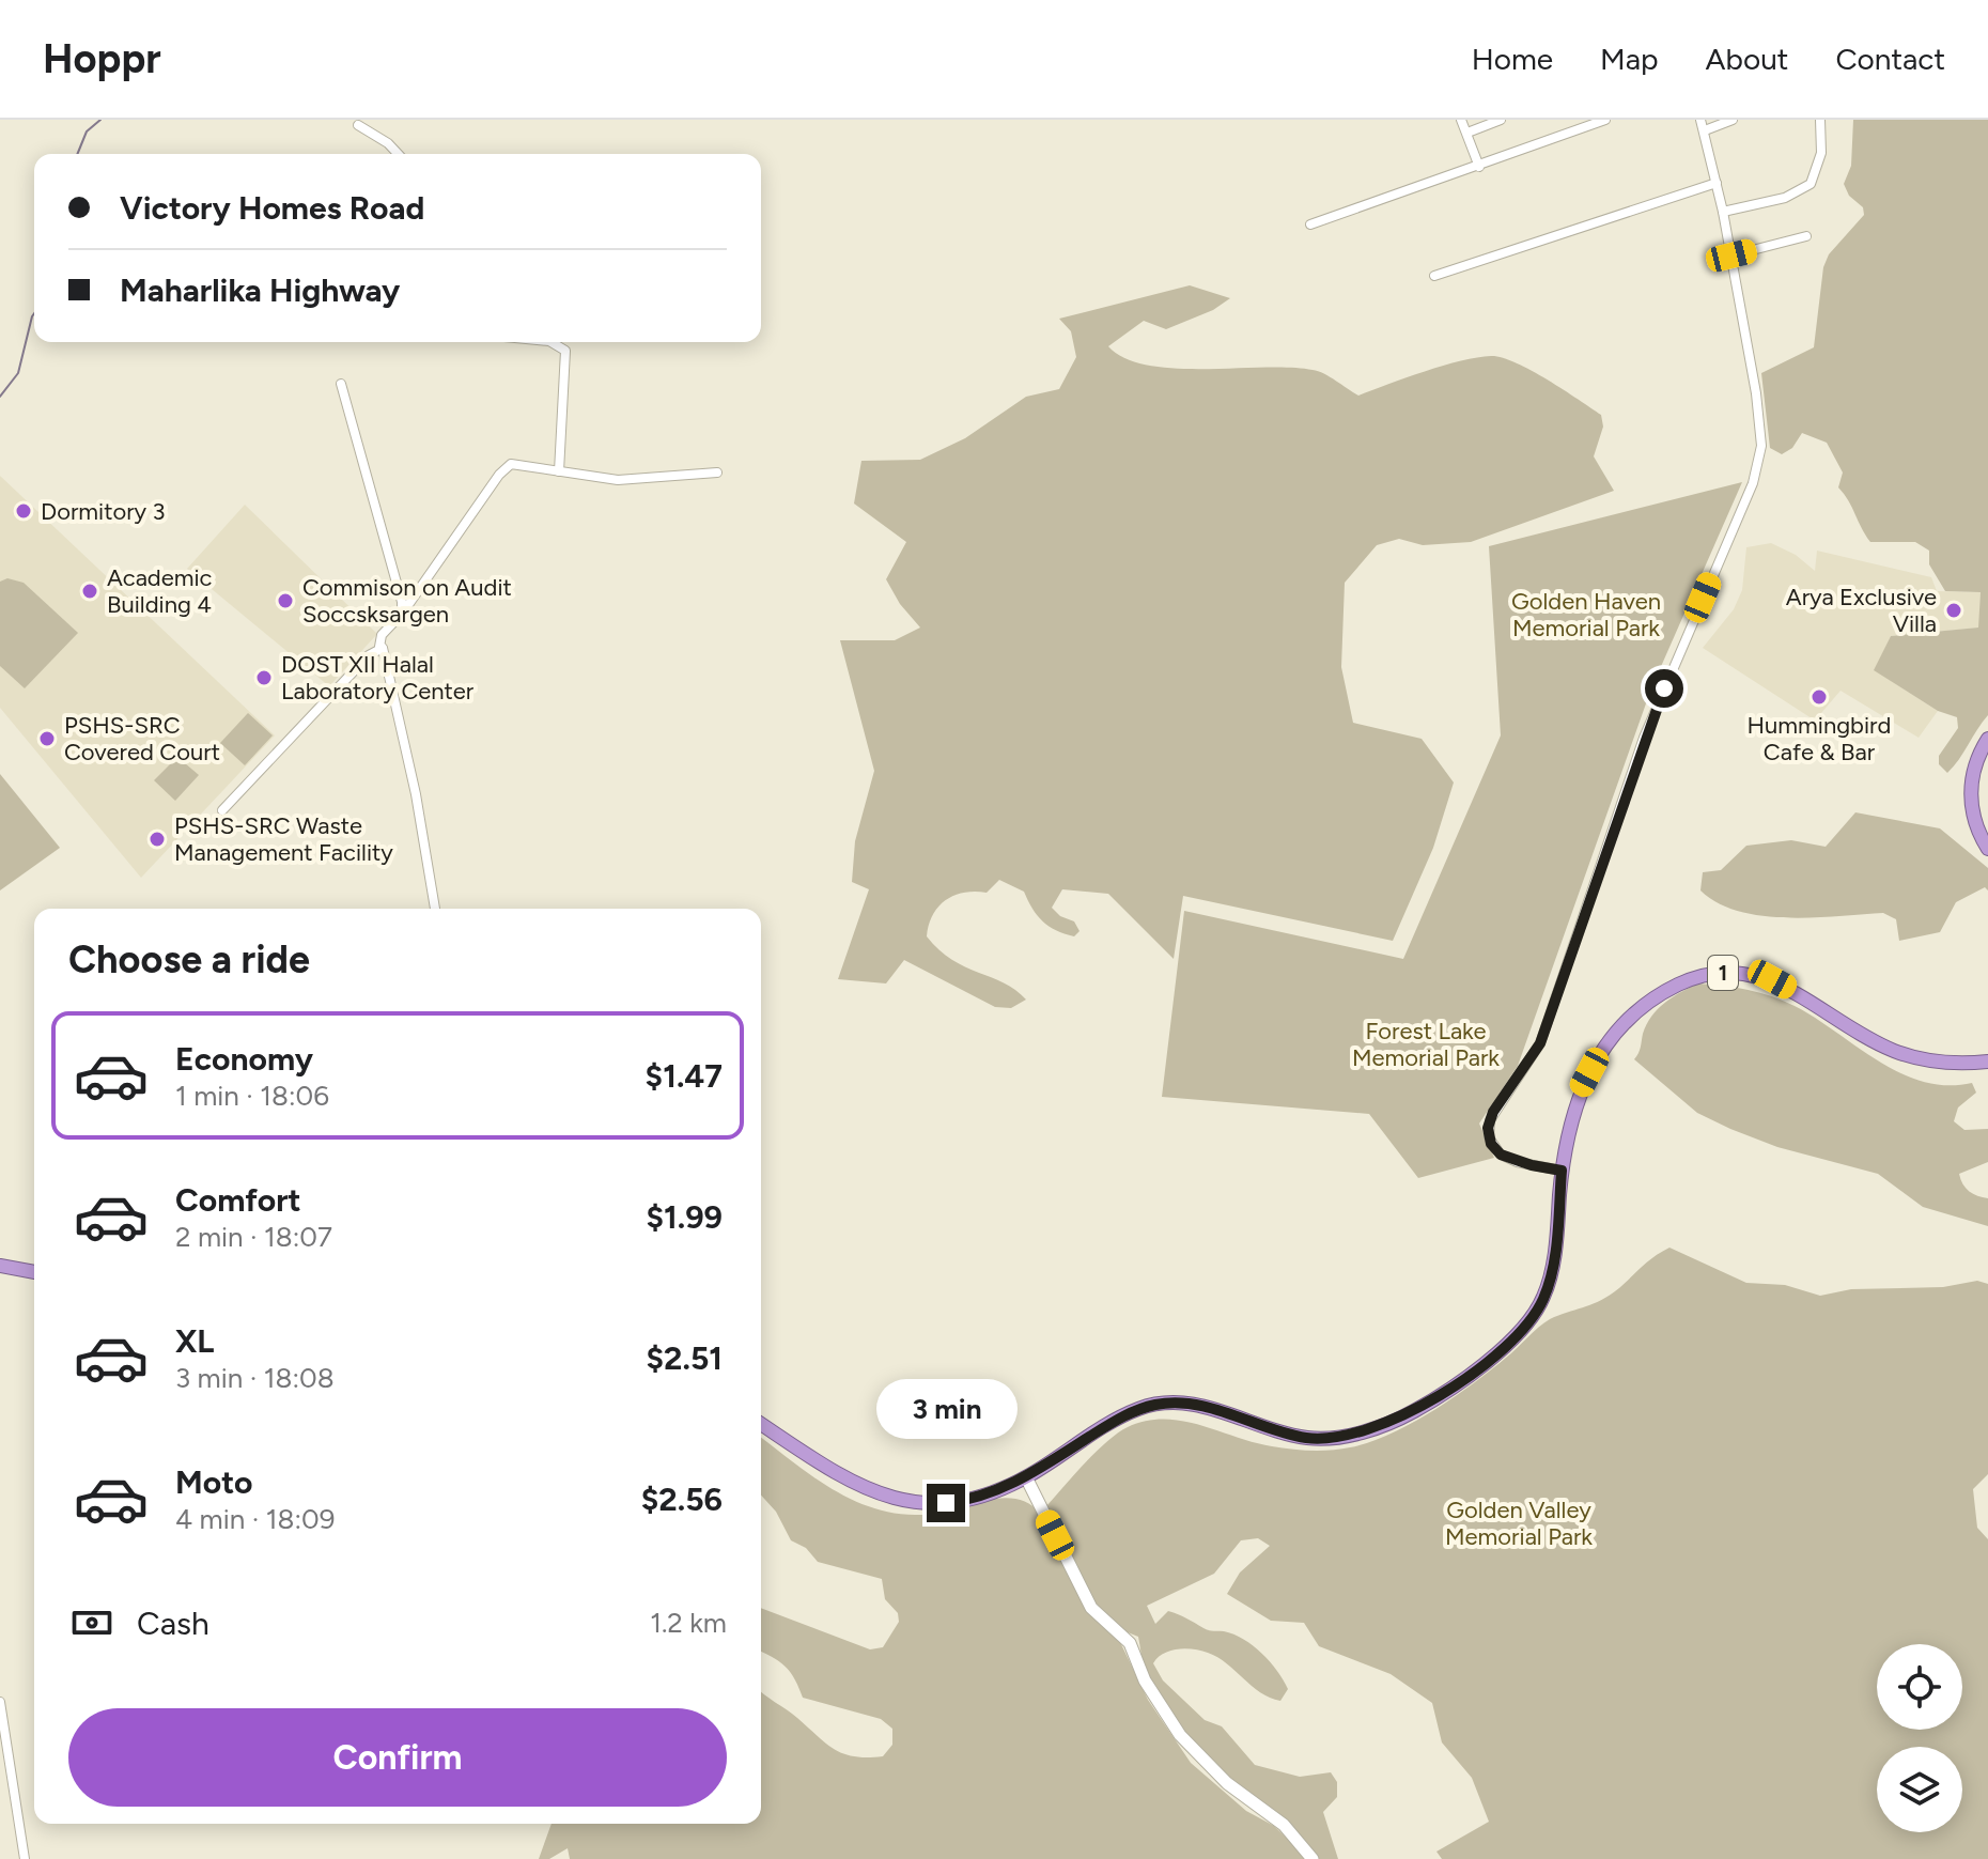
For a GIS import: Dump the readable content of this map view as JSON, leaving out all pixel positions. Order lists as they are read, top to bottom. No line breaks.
{"streets":{"highway":["1"]},"parks":["Golden Haven Memorial Park","Forest Lake Memorial Park","Golden Valley Memorial Park"],"places":["Dormitory 3","Academic Building 4","Commison on Audit Soccsksargen","Arya Exclusive Villa","DOST XII Halal Laboratory Center","Hummingbird Cafe & Bar","PSHS-SRC Covered Court","PSHS-SRC Waste Management Facility"],"page":{"header":"Hoppr","nav":["Home","Map","About","Contact"],"banner":["Victory Homes Road","Maharlika Highway"],"heading":"Choose a ride","list":[{"name":"Economy","note":"1 min · 18:06","value":"$1.47"},{"name":"Comfort","note":"2 min · 18:07","value":"$1.99"},{"name":"XL","note":"3 min · 18:08","value":"$2.51"},{"name":"Moto","note":"4 min · 18:09","value":"$2.56"}],"bubble":"3 min","pay":["Cash","1.2 km"],"buttons":"Confirm"}}
